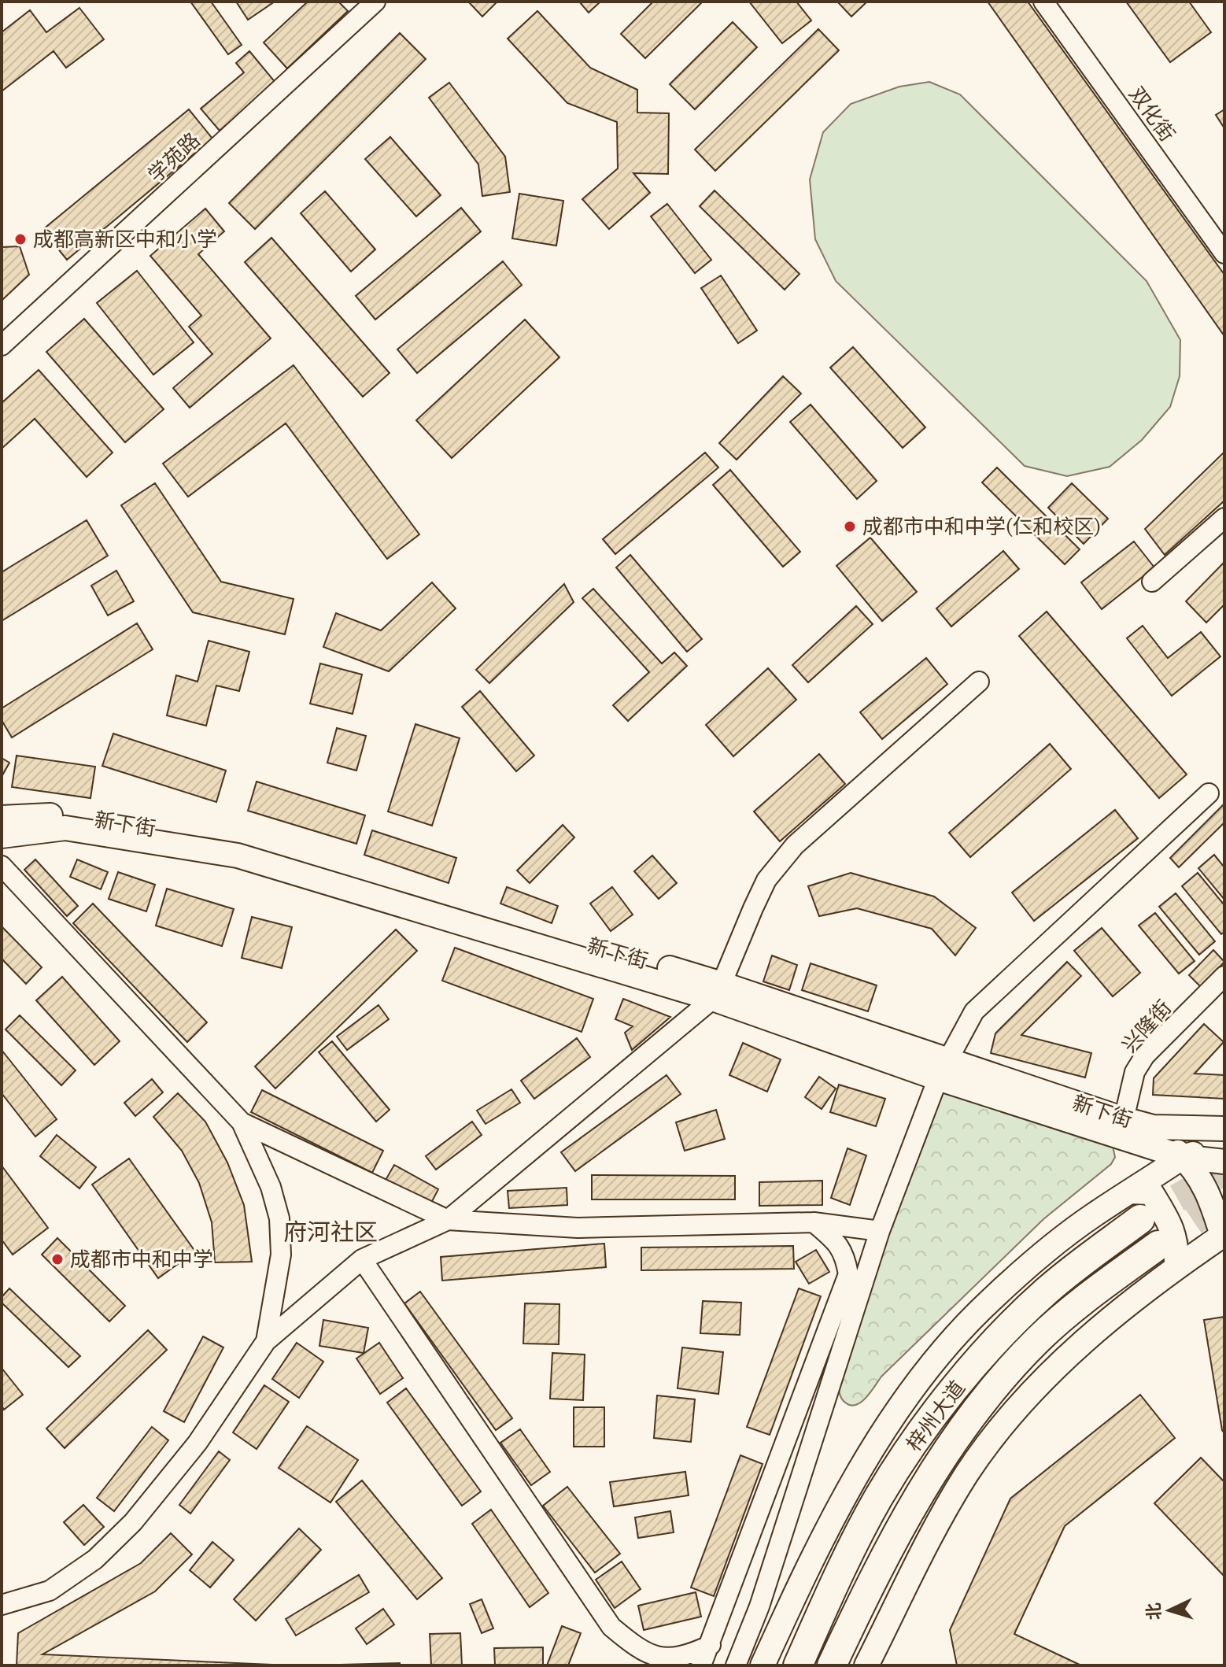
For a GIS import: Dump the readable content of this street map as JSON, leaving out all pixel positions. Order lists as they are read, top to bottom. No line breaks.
{"streets":{"highway":["梓州大道"],"main road":["新下街"],"street":["双化街","学苑路","兴隆街"]},"crossings":[["新下街","兴隆街"]],"districts":["府河社区"],"places":["成都高新区中和小学","成都市中和中学(仁和校区)","成都市中和中学"],"north":"left"}
